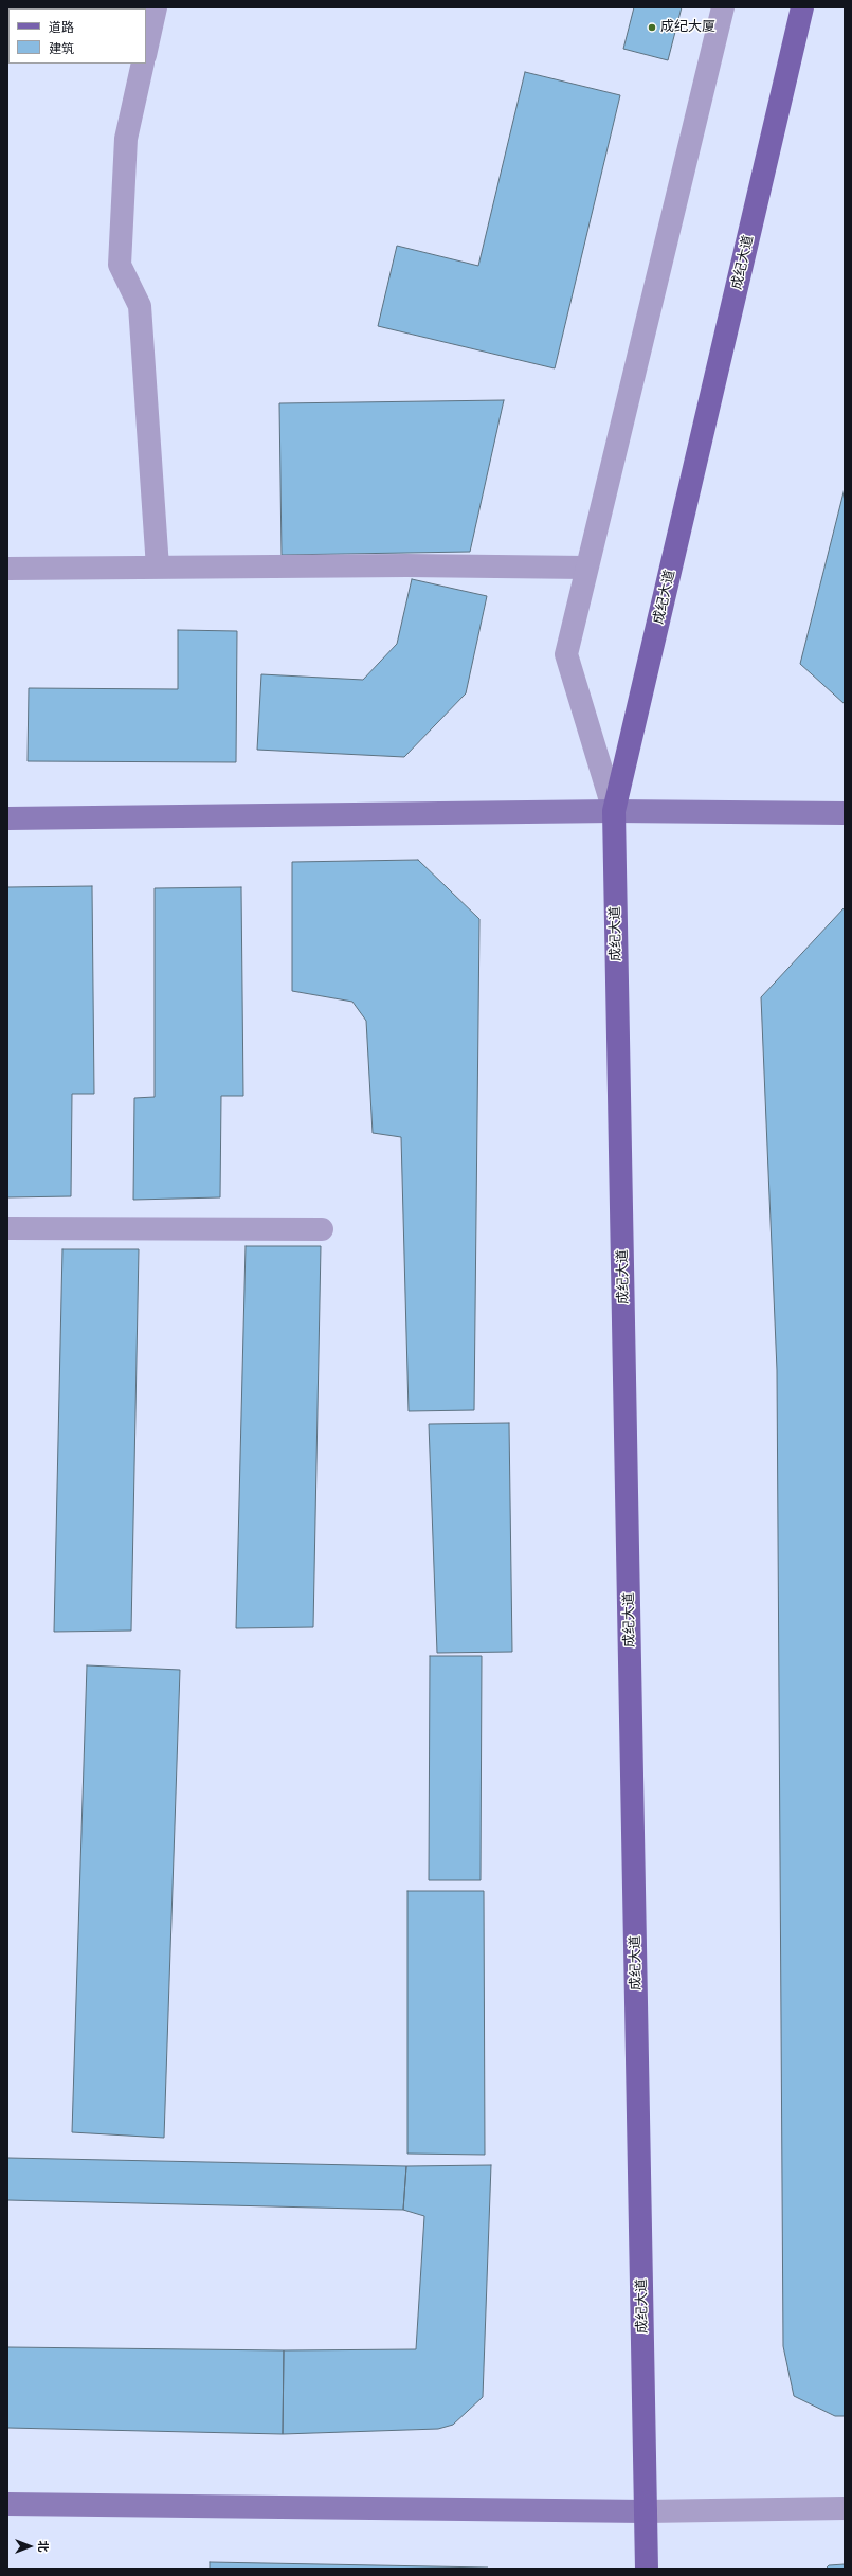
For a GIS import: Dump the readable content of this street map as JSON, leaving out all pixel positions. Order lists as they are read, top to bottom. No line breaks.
{"streets":{"main road":["成纪大道"]},"places":["成纪大厦"],"legend":["道路","建筑"],"north":"right"}
